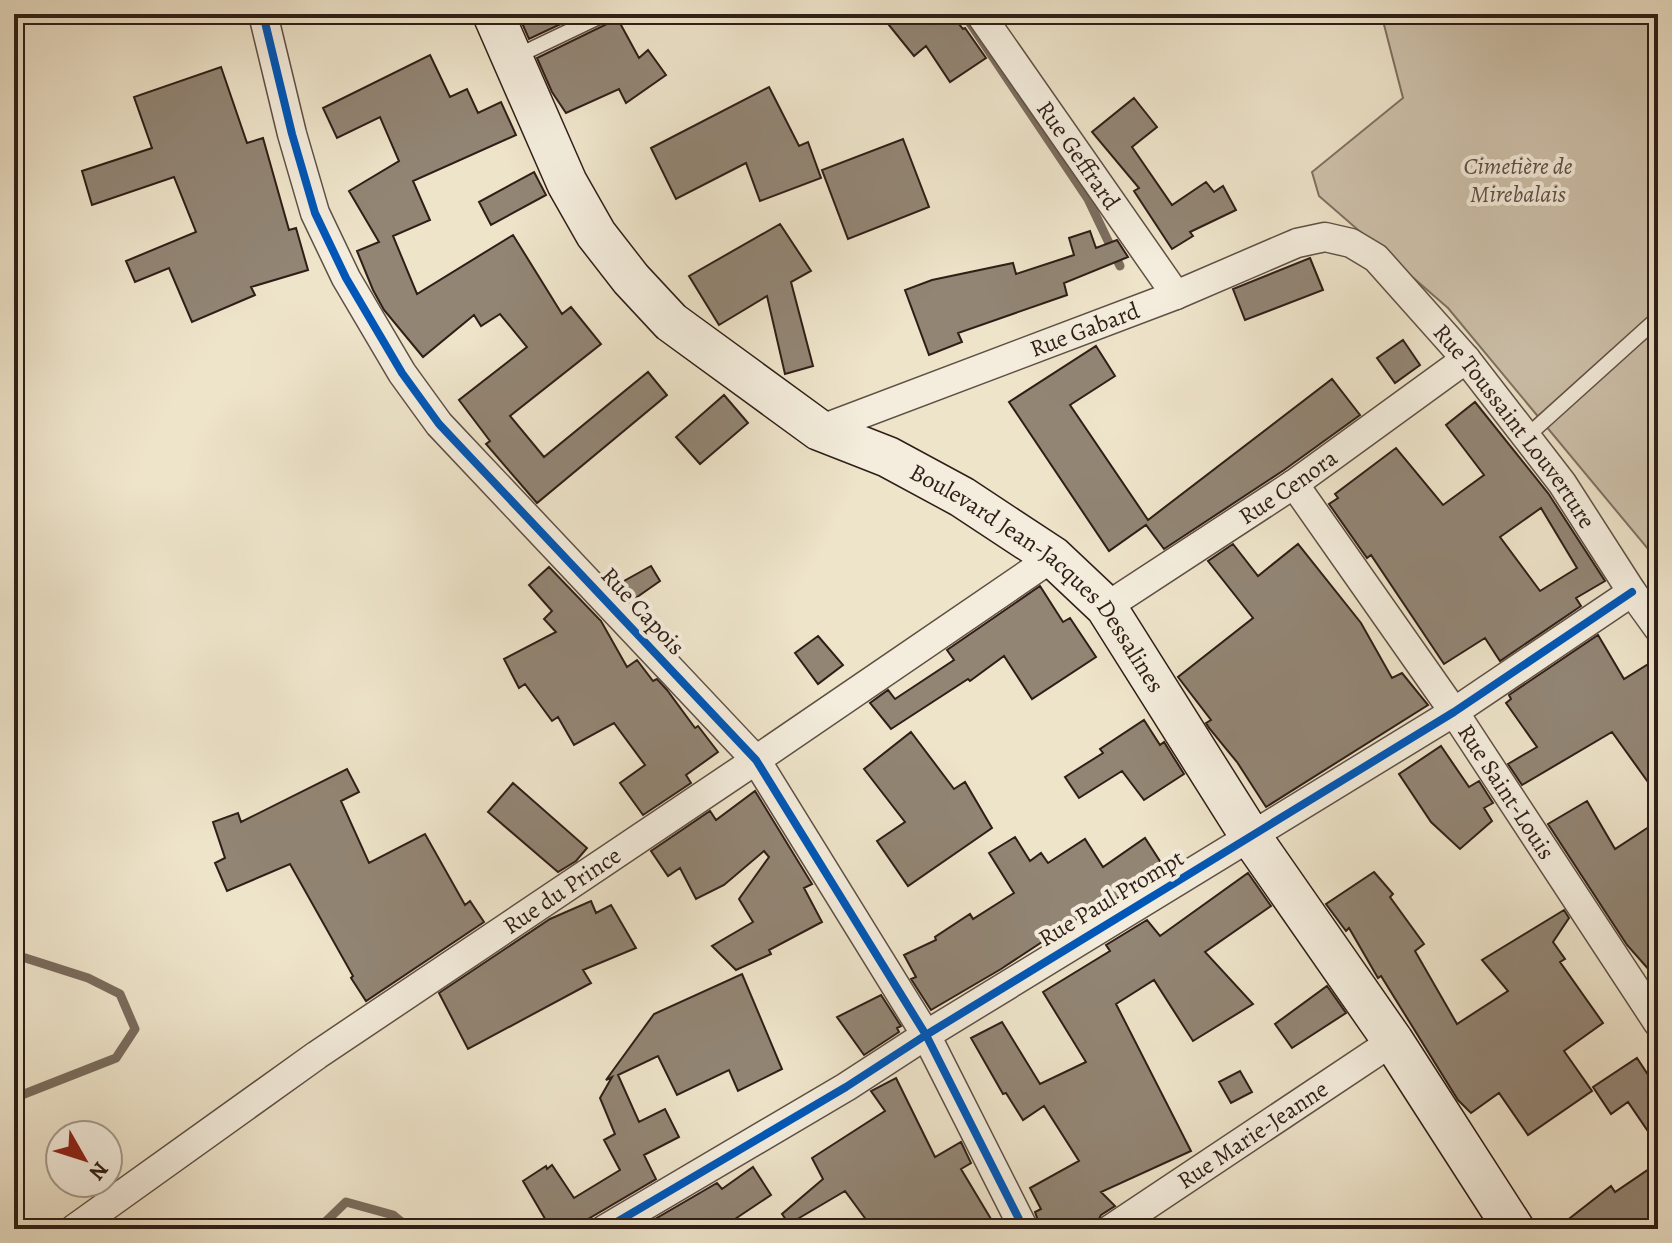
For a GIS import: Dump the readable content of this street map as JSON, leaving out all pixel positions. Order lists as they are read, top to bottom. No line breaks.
{"streets":{"main road":["Boulevard Jean-Jacques Dessalines"],"street":["Rue Geffrard","Rue Gabard","Rue Toussaint Louverture","Rue Cenora","Rue Capois","Rue Saint-Louis","Rue du Prince","Rue Paul Prompt","Rue Marie-Jeanne"]},"crossings":[["Rue Geffrard","Rue Gabard"],["Rue Gabard","Rue Toussaint Louverture"],["Rue Gabard","Boulevard Jean-Jacques Dessalines"],["Rue Toussaint Louverture","Rue Cenora"],["Rue Toussaint Louverture","Rue Paul Prompt"],["Rue Cenora","Boulevard Jean-Jacques Dessalines"],["Rue Cenora","Rue Saint-Louis"],["Boulevard Jean-Jacques Dessalines","Rue du Prince"],["Boulevard Jean-Jacques Dessalines","Rue Paul Prompt"],["Boulevard Jean-Jacques Dessalines","Rue Marie-Jeanne"],["Rue Capois","Rue du Prince"],["Rue Capois","Rue Paul Prompt"],["Rue Saint-Louis","Rue Paul Prompt"]],"parks":["Cimetière de Mirebalais"],"north":"bottom right"}
